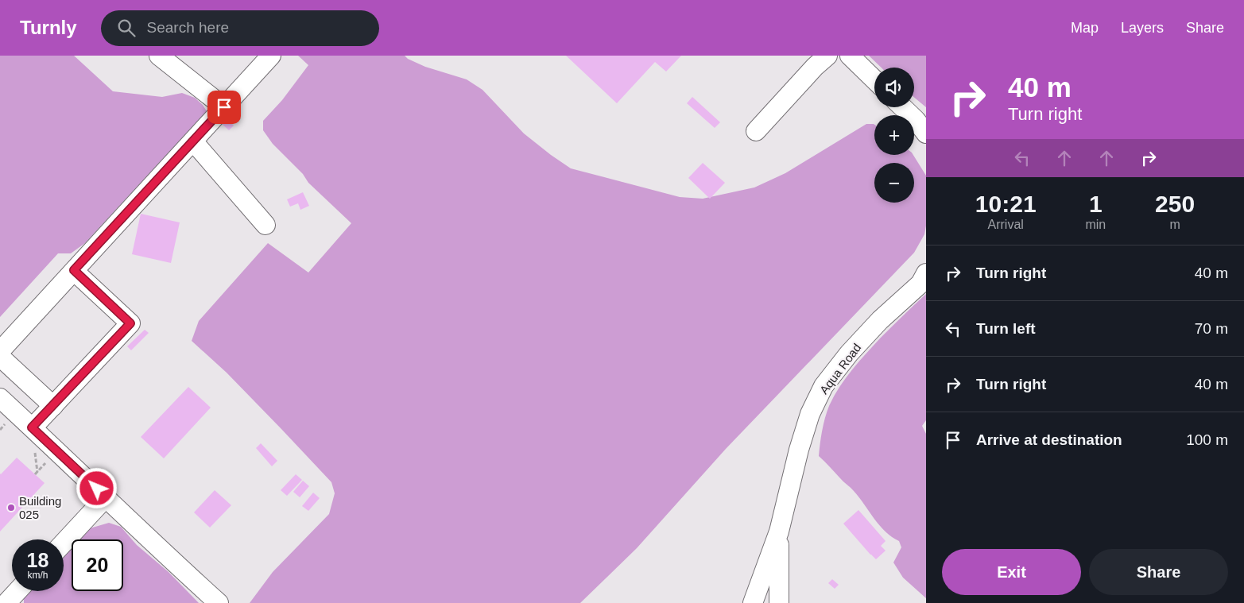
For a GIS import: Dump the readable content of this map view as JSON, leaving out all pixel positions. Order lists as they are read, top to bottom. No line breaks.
{"streets":{"street":["Aqua Road"]},"places":["Building 025"],"page":{"header":"Turnly","search":"Search here","nav":["Map","Layers","Share"],"turn":["40 m","Turn right"],"map_buttons":["+","−"],"eta":["10:21","Arrival","1","min","250","m"],"list":[{"name":"Turn right","value":"40 m"},{"name":"Turn left","value":"70 m"},{"name":"Turn right","value":"40 m"},{"name":"Arrive at destination","value":"100 m"}],"speed":"18 km/h","limit":"20","buttons":["Exit","Share"]}}
